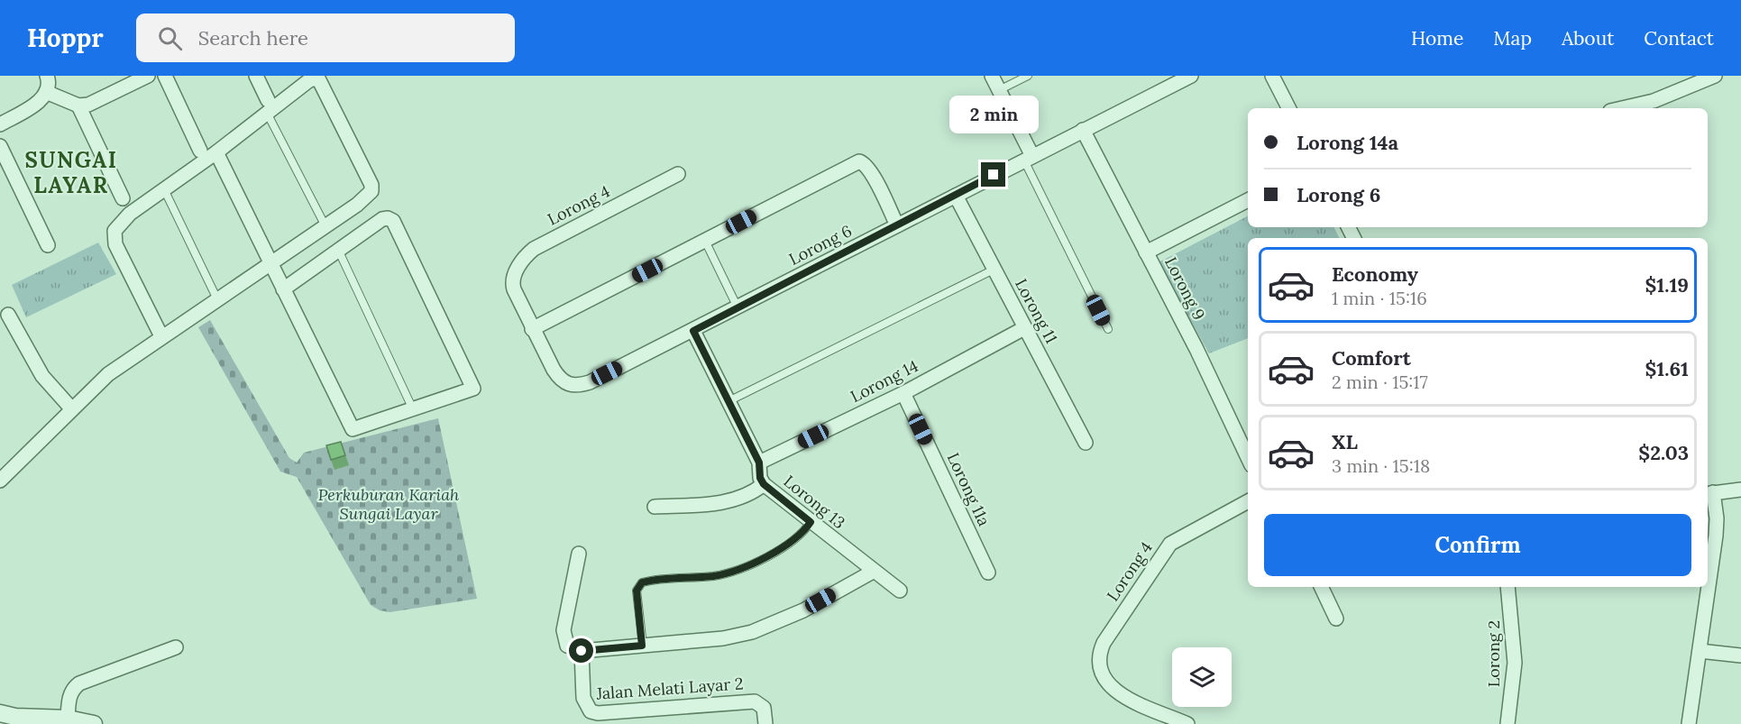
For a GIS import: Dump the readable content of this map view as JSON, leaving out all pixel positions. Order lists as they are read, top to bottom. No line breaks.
{"streets":{"street":["Lorong 4","Lorong 6","Lorong 9","Lorong 11","Lorong 14","Lorong 11a","Lorong 13","Lorong 2","Jalan Melati Layar 2"]},"crossings":[["Lorong 4","Lorong 6"],["Lorong 6","Lorong 9"],["Lorong 6","Lorong 11"],["Lorong 6","Lorong 13"],["Lorong 11","Lorong 14"],["Lorong 14","Lorong 11a"],["Lorong 14","Lorong 13"]],"districts":["SUNGAI LAYAR"],"parks":["Perkuburan Kariah Sungai Layar"],"page":{"header":"Hoppr","search":"Search here","nav":["Home","Map","About","Contact"],"bubble":"2 min","banner":["Lorong 14a","Lorong 6"],"list":[{"name":"Economy","note":"1 min · 15:16","value":"$1.19"},{"name":"Comfort","note":"2 min · 15:17","value":"$1.61"},{"name":"XL","note":"3 min · 15:18","value":"$2.03"}],"buttons":"Confirm"}}
